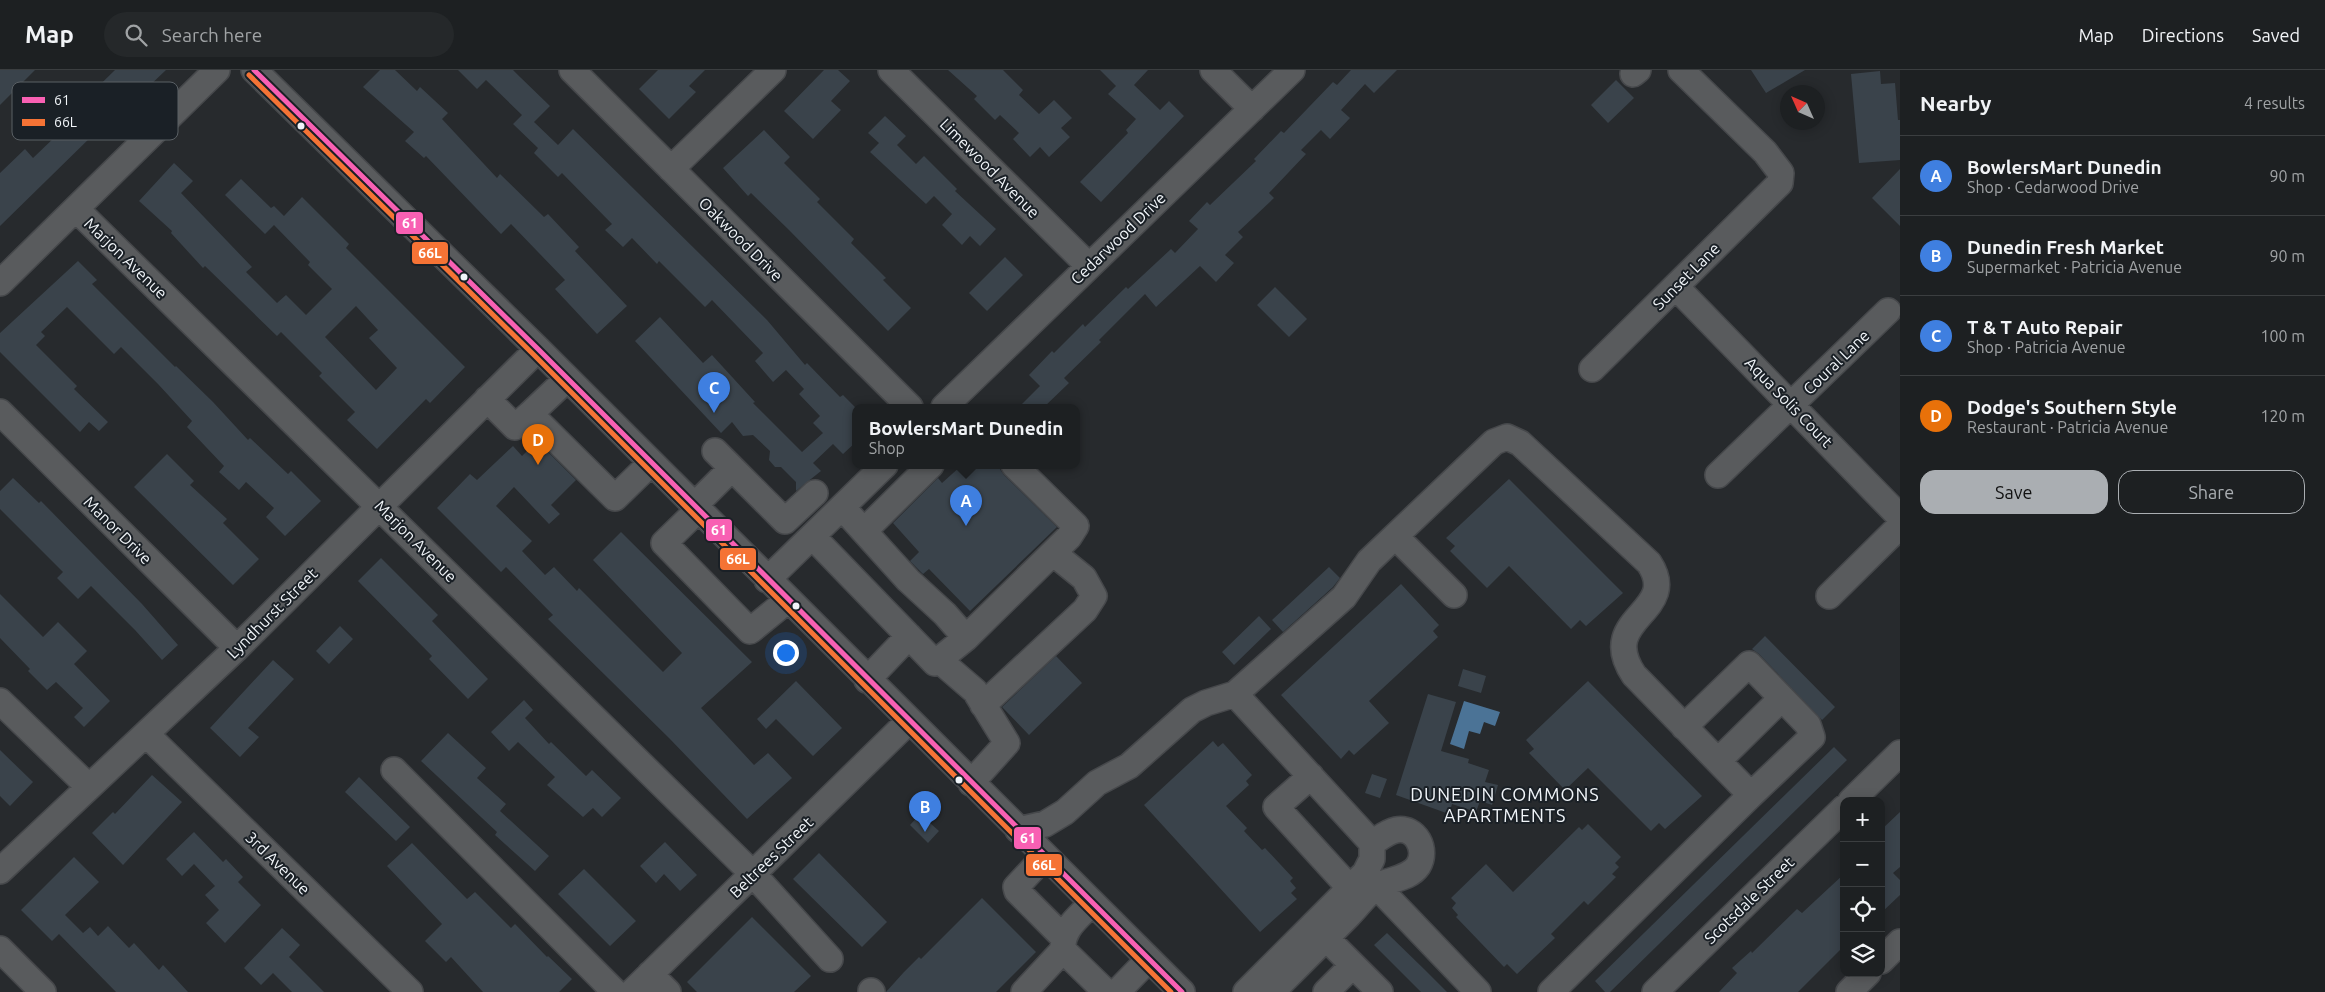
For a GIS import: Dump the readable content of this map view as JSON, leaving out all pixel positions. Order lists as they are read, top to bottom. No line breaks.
{"streets":{"street":["Limewood Avenue","Cedarwood Drive","Oakwood Drive","Marjon Avenue","Sunset Lane","Coural Lane","Aqua Solis Court","Manor Drive","Lyndhurst Street","Beltrees Street","3rd Avenue","Scotsdale Street"]},"crossings":[["Limewood Avenue","Cedarwood Drive"],["Marjon Avenue","Lyndhurst Street"],["Marjon Avenue","Beltrees Street"],["Sunset Lane","Aqua Solis Court"],["Coural Lane","Aqua Solis Court"],["Manor Drive","Lyndhurst Street"],["Lyndhurst Street","3rd Avenue"]],"districts":["DUNEDIN COMMONS APARTMENTS"],"lines":["transit line 61","transit line 66L"],"legend":["61","66L"],"north":"top left","page":{"header":"Map","search":"Search here","nav":["Map","Directions","Saved"],"heading":["Nearby","4 results"],"list":[{"mark":"A","name":"BowlersMart Dunedin","note":"Shop · Cedarwood Drive","value":"90 m"},{"mark":"B","name":"Dunedin Fresh Market","note":"Supermarket · Patricia Avenue","value":"90 m"},{"mark":"C","name":"T & T Auto Repair","note":"Shop · Patricia Avenue","value":"100 m"},{"mark":"D","name":"Dodge's Southern Style","note":"Restaurant · Patricia Avenue","value":"120 m"}],"pins":["C","D","A","B"],"popup":["BowlersMart Dunedin","Shop"],"buttons":["Save","Share"],"map_buttons":["+","−"]}}
